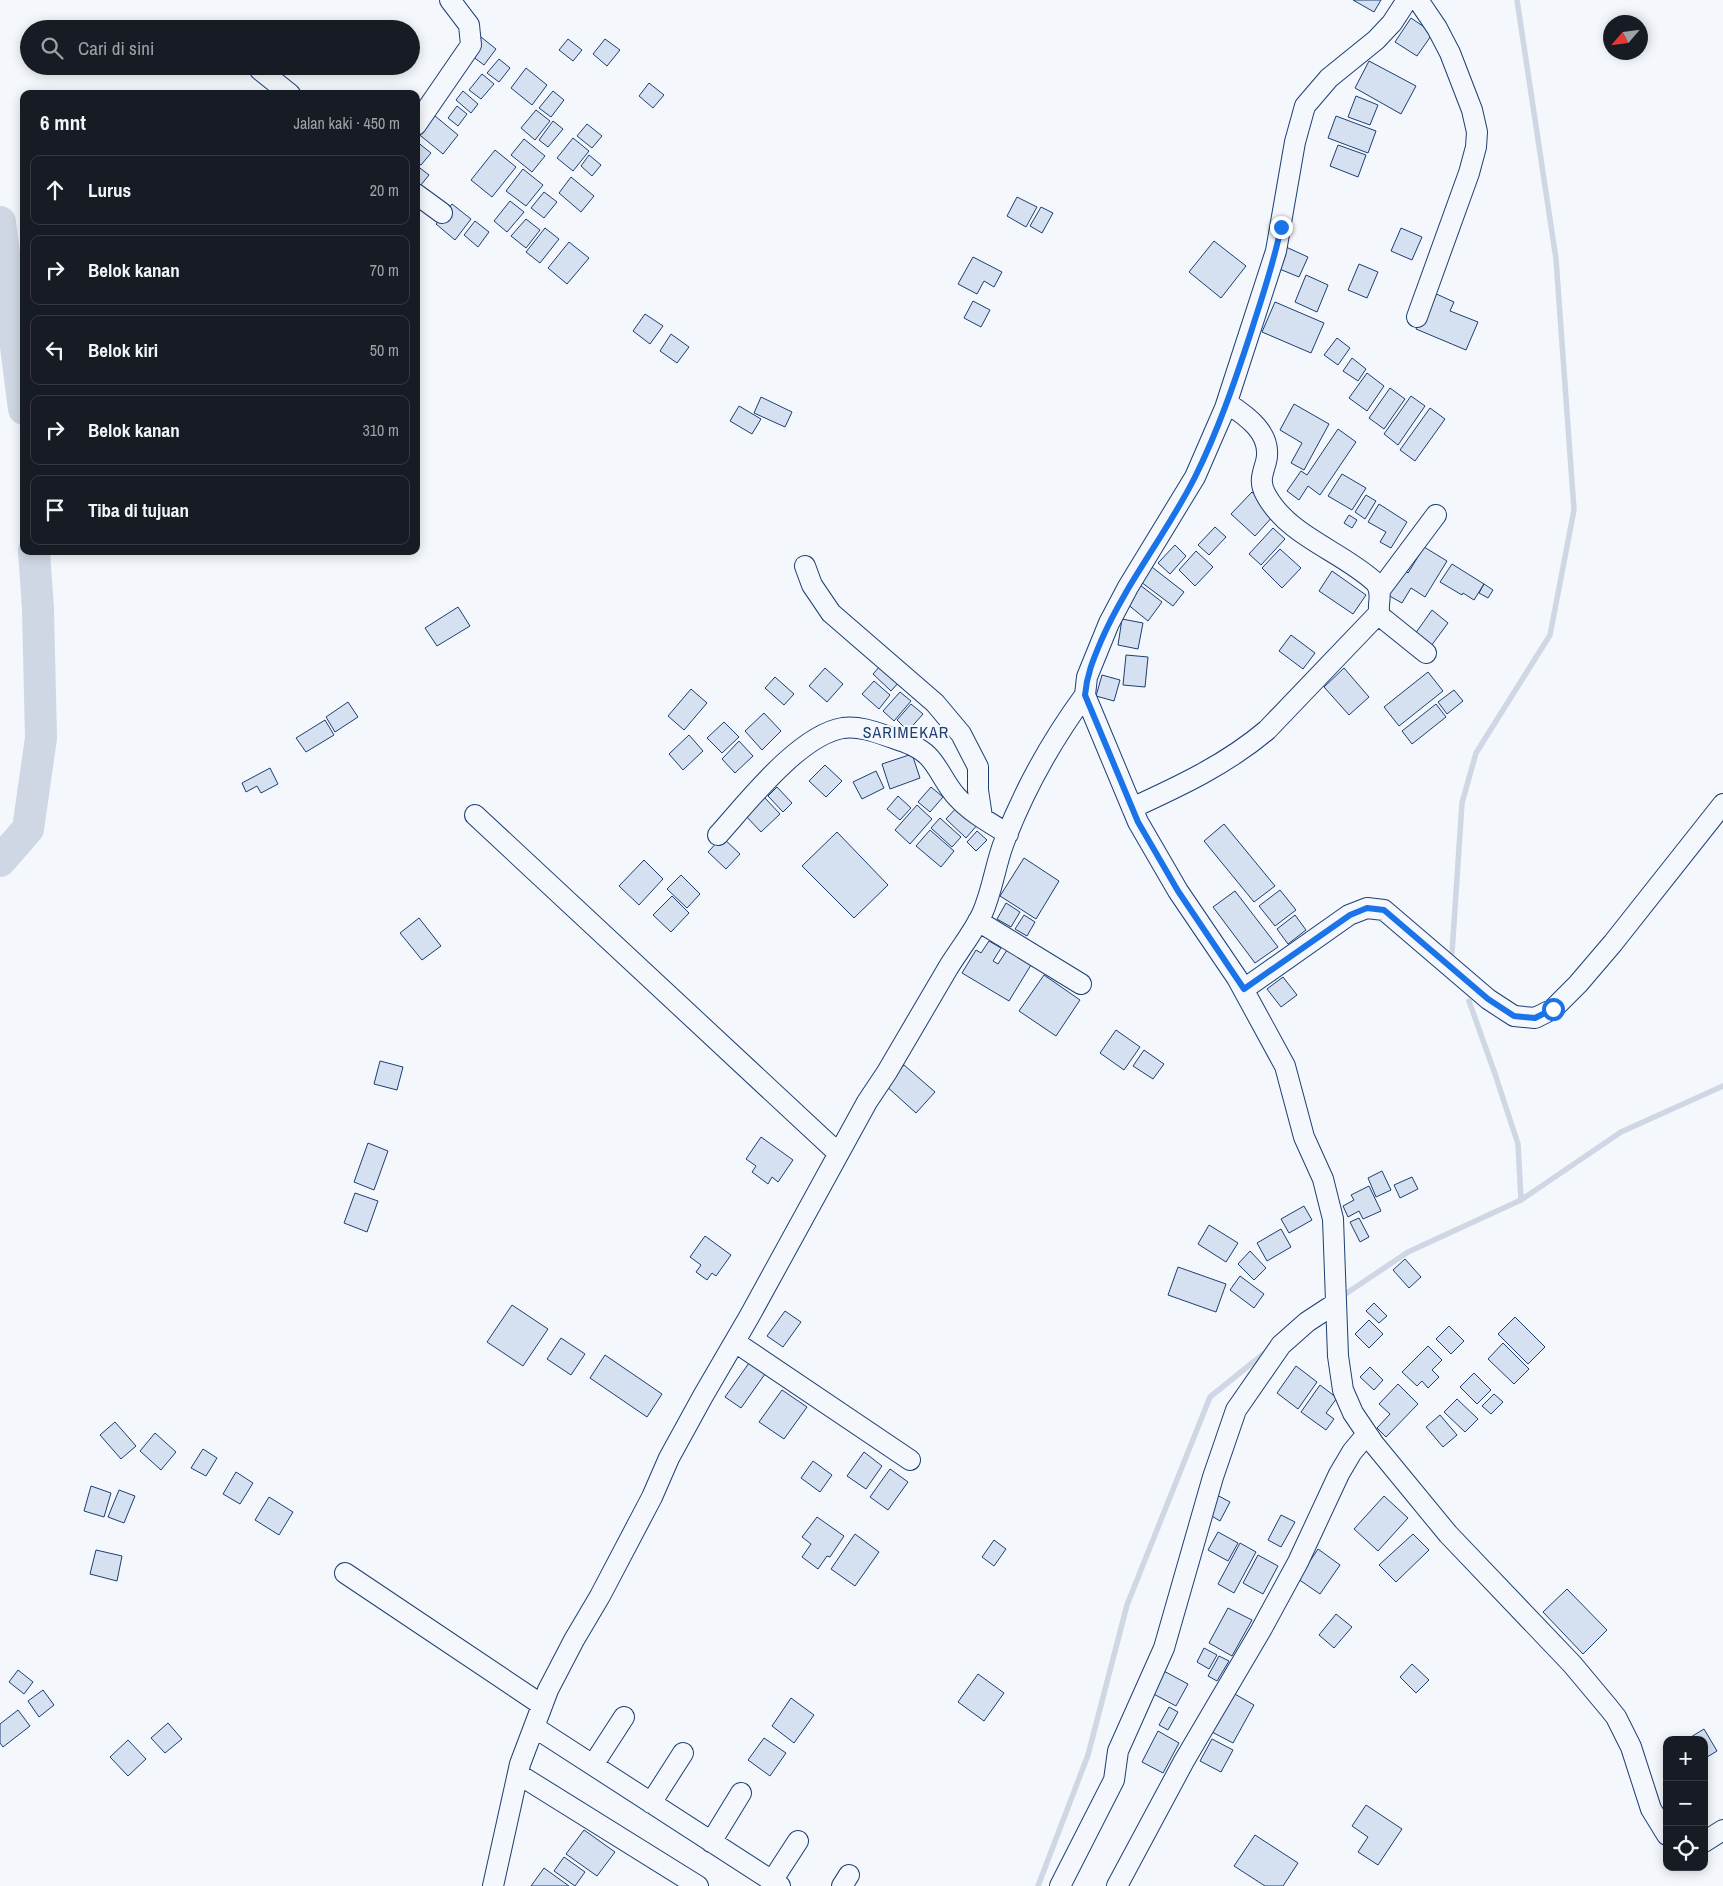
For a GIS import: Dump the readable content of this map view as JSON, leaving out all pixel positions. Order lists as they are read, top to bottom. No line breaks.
{"districts":["SARIMEKAR"],"north":"bottom left","page":{"search":"Cari di sini","heading":["6 mnt","Jalan kaki · 450 m"],"list":[["Lurus","20 m"],["Belok kanan","70 m"],["Belok kiri","50 m"],["Belok kanan","310 m"],"Tiba di tujuan"],"map_buttons":["+","−"]}}
